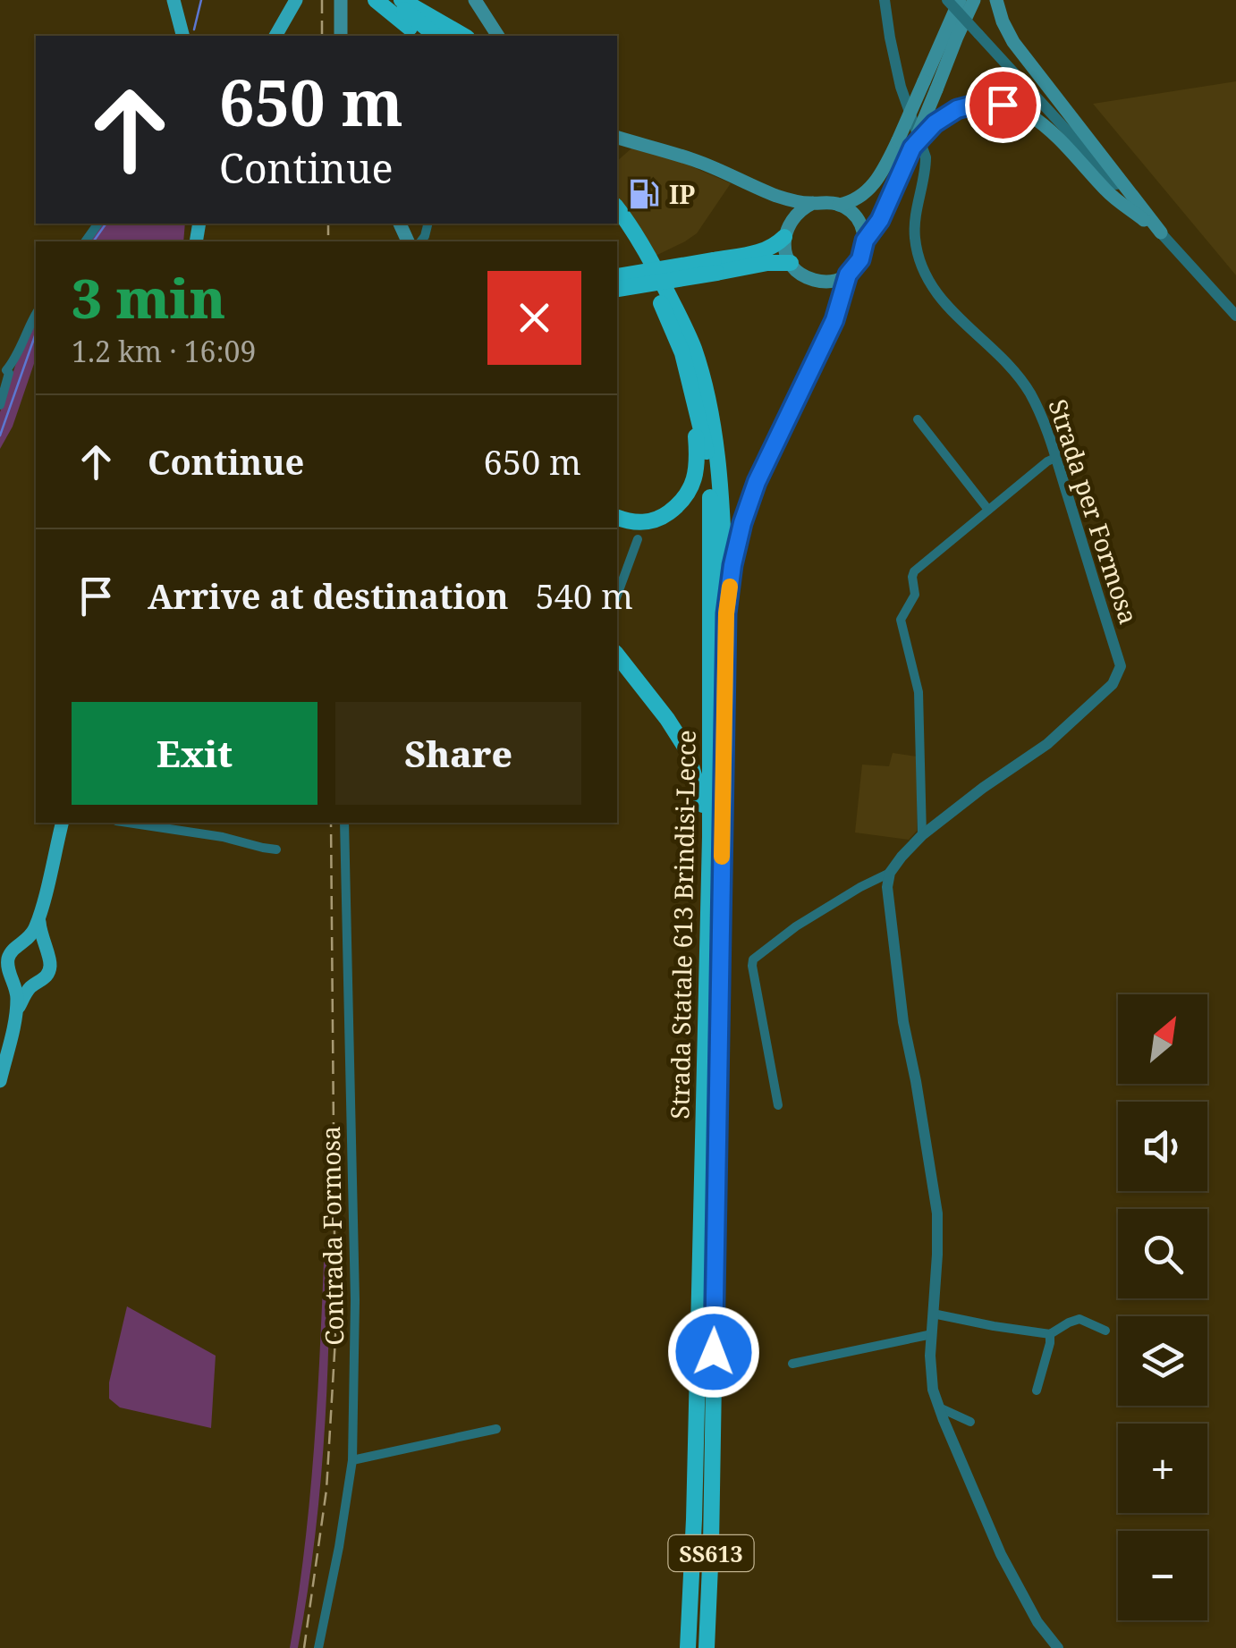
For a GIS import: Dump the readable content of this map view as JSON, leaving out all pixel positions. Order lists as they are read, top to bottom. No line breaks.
{"streets":{"highway":["Strada Statale 613 Brindisi-Lecce","SS613"],"street":["Strada per Formosa","Contrada Formosa"]},"places":{"fuel station":["IP"]},"north":"top right","page":{"turn":["650 m","Continue"],"heading":["3 min","1.2 km · 16:09"],"list":[{"name":"Continue","value":"650 m"},{"name":"Arrive at destination","value":"540 m"}],"buttons":["Exit","Share"],"map_buttons":["+","−"]}}
